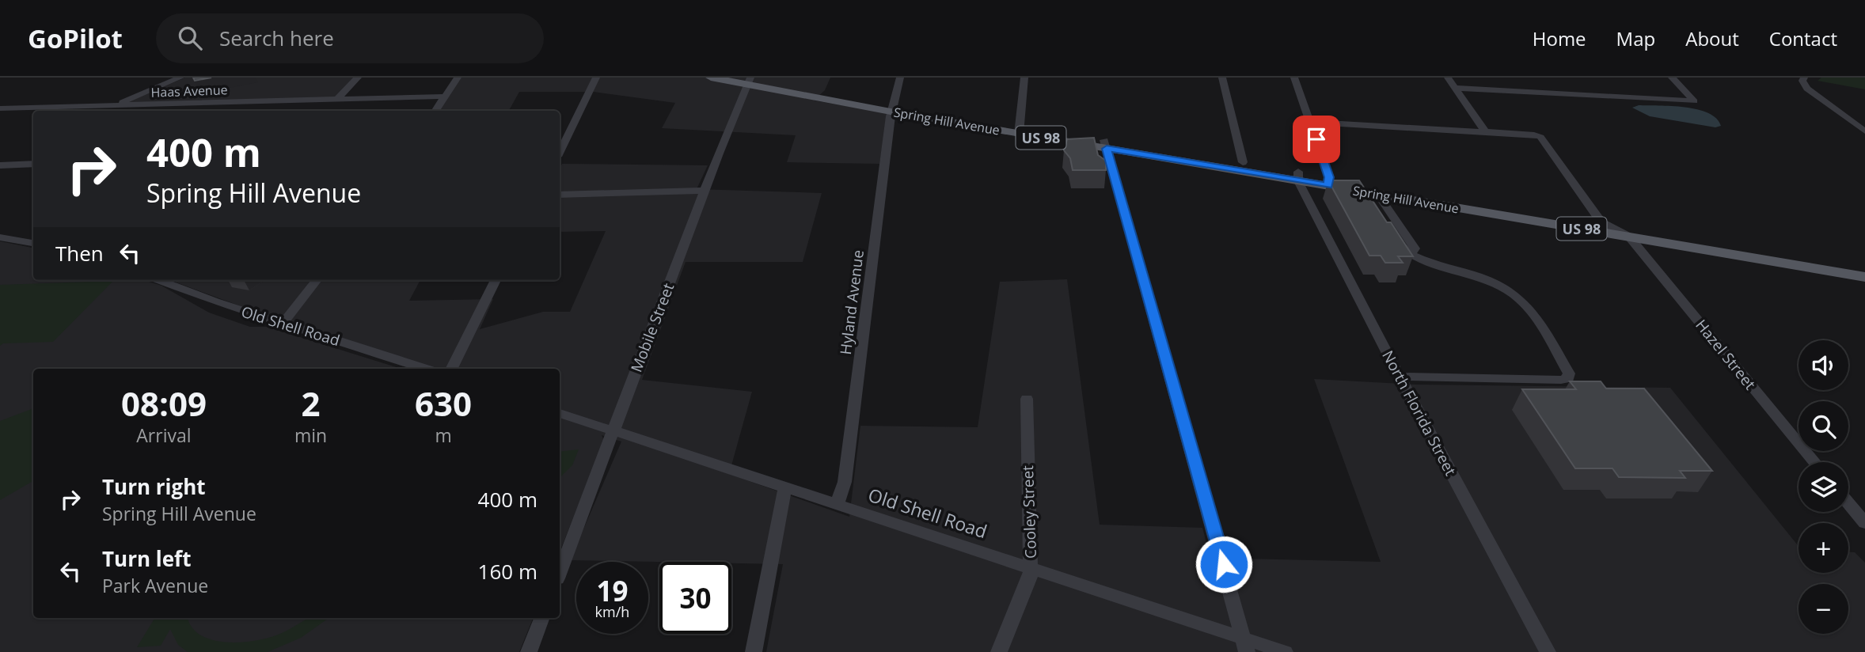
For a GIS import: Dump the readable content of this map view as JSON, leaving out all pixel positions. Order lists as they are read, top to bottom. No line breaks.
{"streets":{"main road":["Spring Hill Avenue","US 98"],"street":["Haas Avenue","Hyland Avenue","Old Shell Road","Mobile Street","Hazel Street","North Florida Street","Cooley Street"]},"crossings":[["Spring Hill Avenue","Hyland Avenue"],["Spring Hill Avenue","Mobile Street"],["Spring Hill Avenue","Hazel Street"],["Spring Hill Avenue","North Florida Street"],["Hyland Avenue","Old Shell Road"],["Old Shell Road","Mobile Street"],["Old Shell Road","Cooley Street"]],"page":{"header":"GoPilot","search":"Search here","nav":["Home","Map","About","Contact"],"turn":["400 m","Spring Hill Avenue"],"then":"Then","map_buttons":["+","−"],"eta":["08:09","Arrival","2","min","630","m"],"list":[{"name":"Turn right","note":"Spring Hill Avenue","value":"400 m"},{"name":"Turn left","note":"Park Avenue","value":"160 m"}],"speed":"19 km/h","limit":"30"}}
